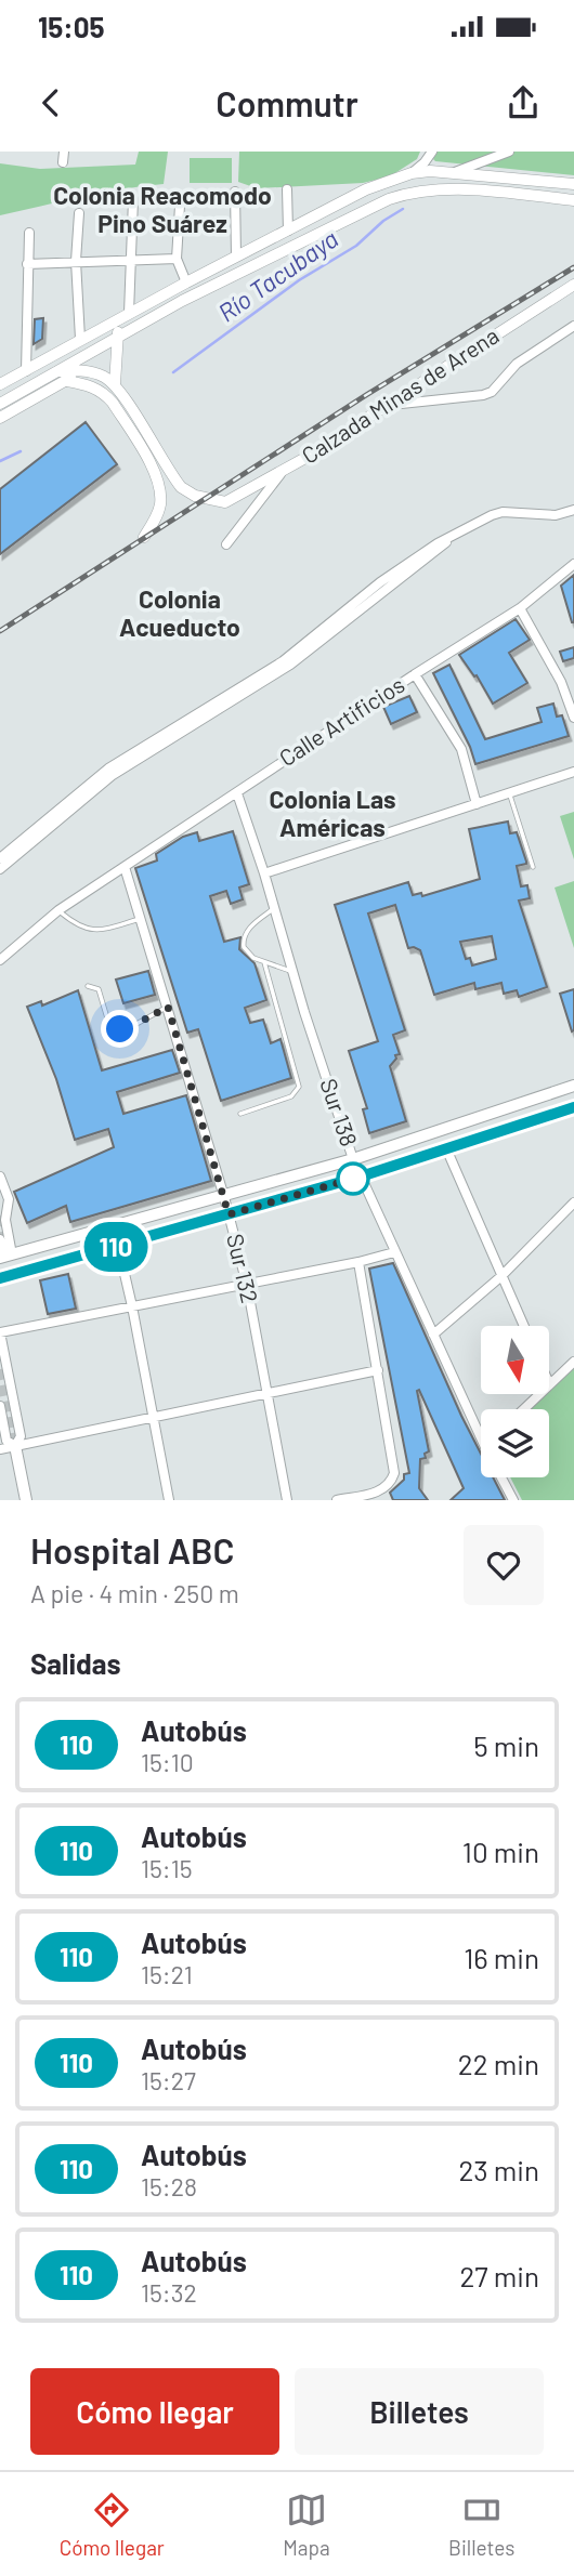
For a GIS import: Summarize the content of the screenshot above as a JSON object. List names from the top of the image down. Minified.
{"streets":{"street":["Calzada Minas de Arena","Calle Artificios","Sur 138","Sur 132"]},"crossings":[["Calle Artificios","Sur 138"],["Calle Artificios","Sur 132"]],"districts":["Colonia Reacomodo Pino Suárez","Colonia Acueducto","Colonia Las Américas"],"water":["Río Tacubaya"],"lines":["bus line 110"],"north":"bottom","page":{"status":"15:05","header":"Commutr","on_map":"110","heading":[["Hospital ABC","A pie · 4 min · 250 m"],"Salidas"],"list":[{"mark":"110","name":"Autobús","note":"15:10","value":"5 min"},{"mark":"110","name":"Autobús","note":"15:15","value":"10 min"},{"mark":"110","name":"Autobús","note":"15:21","value":"16 min"},{"mark":"110","name":"Autobús","note":"15:27","value":"22 min"},{"mark":"110","name":"Autobús","note":"15:28","value":"23 min"},{"mark":"110","name":"Autobús","note":"15:32","value":"27 min"}],"buttons":["Cómo llegar","Billetes"],"tabs":["Cómo llegar","Mapa","Billetes"]}}
